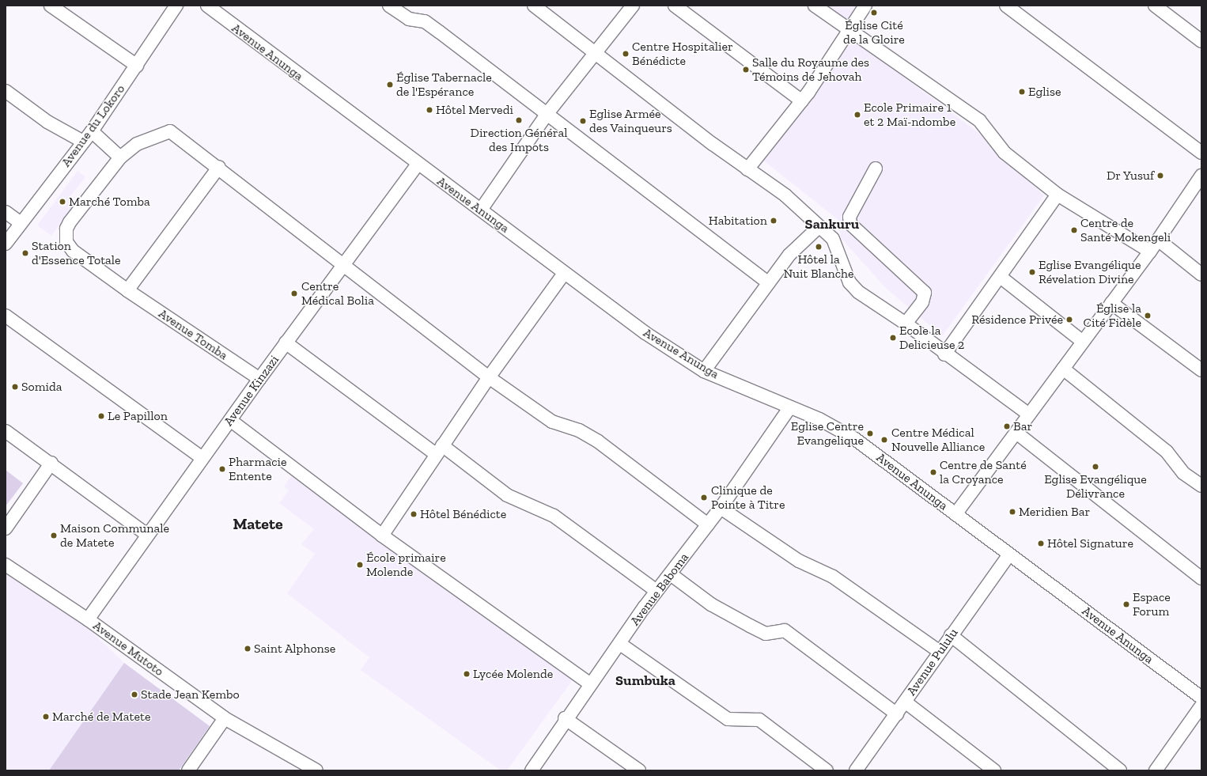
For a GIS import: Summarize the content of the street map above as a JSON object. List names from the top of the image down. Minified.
{"streets":{"street":["Avenue Anunga","Avenue du Lokoro","Avenue Tomba","Avenue Kinzazi","Avenue Baboma","Avenue Mutoto","Avenue Pululu"]},"crossings":[["Avenue Anunga","Avenue Kinzazi"],["Avenue Anunga","Avenue Baboma"],["Avenue Anunga","Avenue Pululu"],["Avenue Tomba","Avenue Kinzazi"],["Avenue Tomba","Avenue Baboma"],["Avenue Kinzazi","Avenue Mutoto"]],"districts":["Sankuru","Matete","Sumbuka"],"places":["Église Cité de la Gloire","Centre Hospitalier Bénédicte","Salle du Royaume des Témoins de Jehovah","Église Tabernacle de l'Espérance","Eglise","Hôtel Mervedi","Ecole Primaire 1 et 2 Maï-ndombe","Direction Général des Impots","Eglise Armée des Vainqueurs","Dr Yusuf","Marché Tomba","Habitation","Centre de Santé Mokengeli","Hôtel la Nuit Blanche","Station d'Essence Totale","Eglise Evangélique Révelation Divine","Centre Médical Bolia","Église la Cité Fidèle","Résidence Privée","Ecole la Delicieuse 2","Somida","Le Papillon","Bar","Eglise Centre Evangelique","Centre Médical Nouvelle Alliance","Eglise Evangélique Délivrance","Pharmacie Entente","Centre de Santé la Croyance","Clinique de Pointe à Titre","Meridien Bar","Hôtel Bénédicte","Maison Communale de Matete","Hôtel Signature","École primaire Molende","Espace Forum","Saint Alphonse","Lycée Molende","Stade Jean Kembo","Marché de Matete"]}
